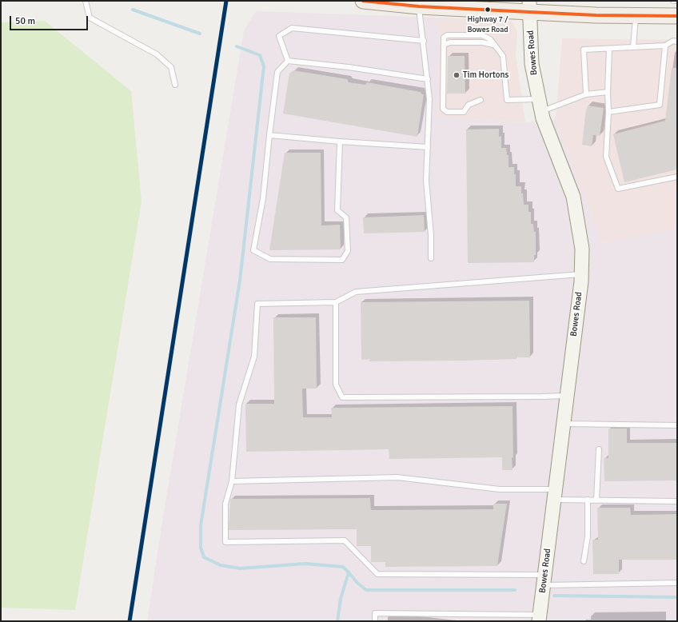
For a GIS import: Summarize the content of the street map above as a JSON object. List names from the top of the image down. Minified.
{"streets":{"street":["Bowes Road"]},"places":["Highway 7 / Bowes Road","Tim Hortons"],"scale_bar":"50 m"}
